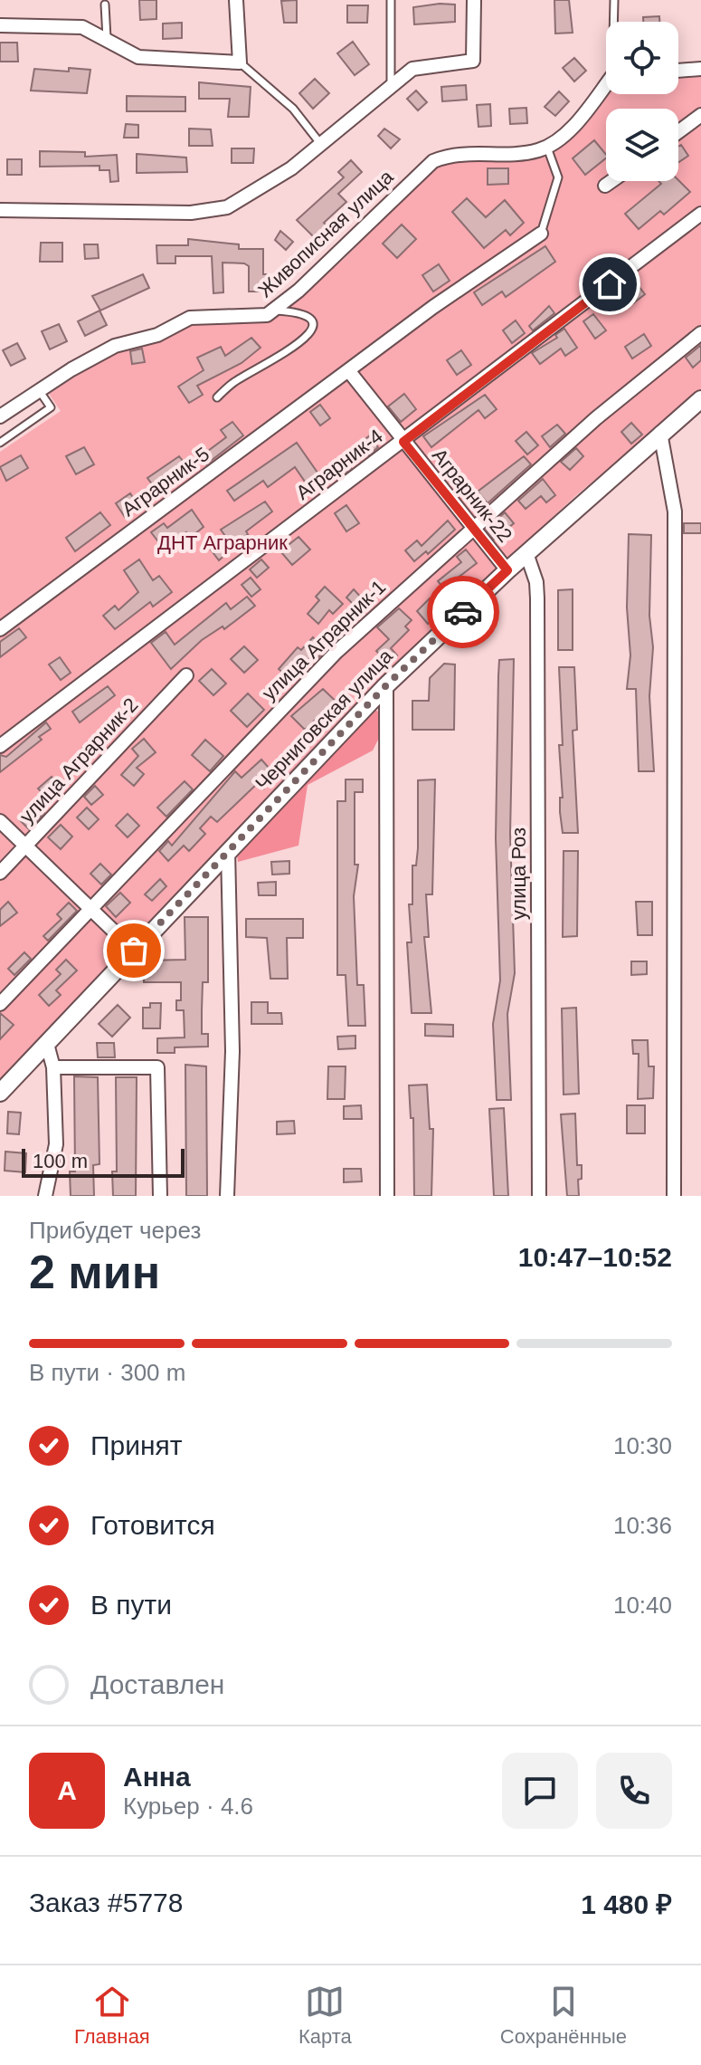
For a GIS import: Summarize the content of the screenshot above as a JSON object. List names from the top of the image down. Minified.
{"streets":{"street":["Живописная улица","Аграрник-4","Аграрник-5","Аграрник-22","улица Аграрник-1","Черниговская улица","улица Аграрник-2","улица Роз"]},"crossings":[["Аграрник-4","Аграрник-22"],["Аграрник-5","Аграрник-22"],["Аграрник-22","улица Аграрник-1"],["Аграрник-22","Черниговская улица"],["Черниговская улица","улица Роз"]],"parks":["ДНТ Аграрник"],"scale_bar":"100 m","page":{"scale":"100 m","heading":["2 мин","Прибудет через","10:47–10:52"],"panel":["Анна","Курьер · 4.6","Заказ #5778","1 480 ₽"],"bar":"В пути · 300 m","list":[["Принят","10:30"],["Готовится","10:36"],["В пути","10:40"],"Доставлен"],"round":"А","tabs":["Главная","Карта","Сохранённые"]}}
